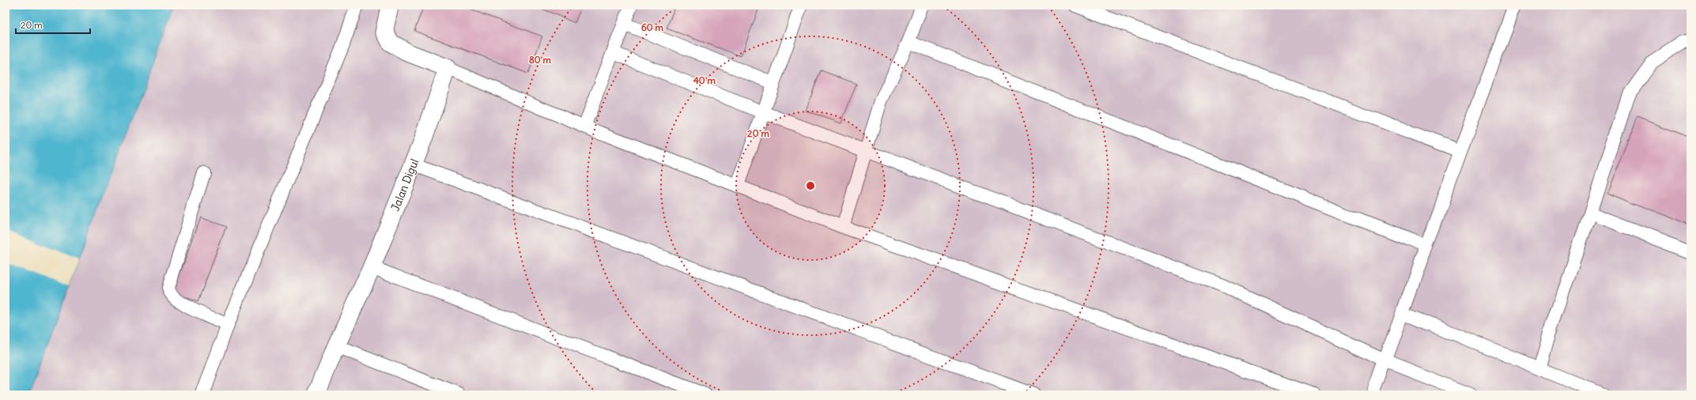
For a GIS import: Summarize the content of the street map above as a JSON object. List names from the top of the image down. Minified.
{"streets":{"street":["Jalan Digul"]},"scale_bar":"20 m","rings":["60 m","80 m","40 m","20 m"]}
